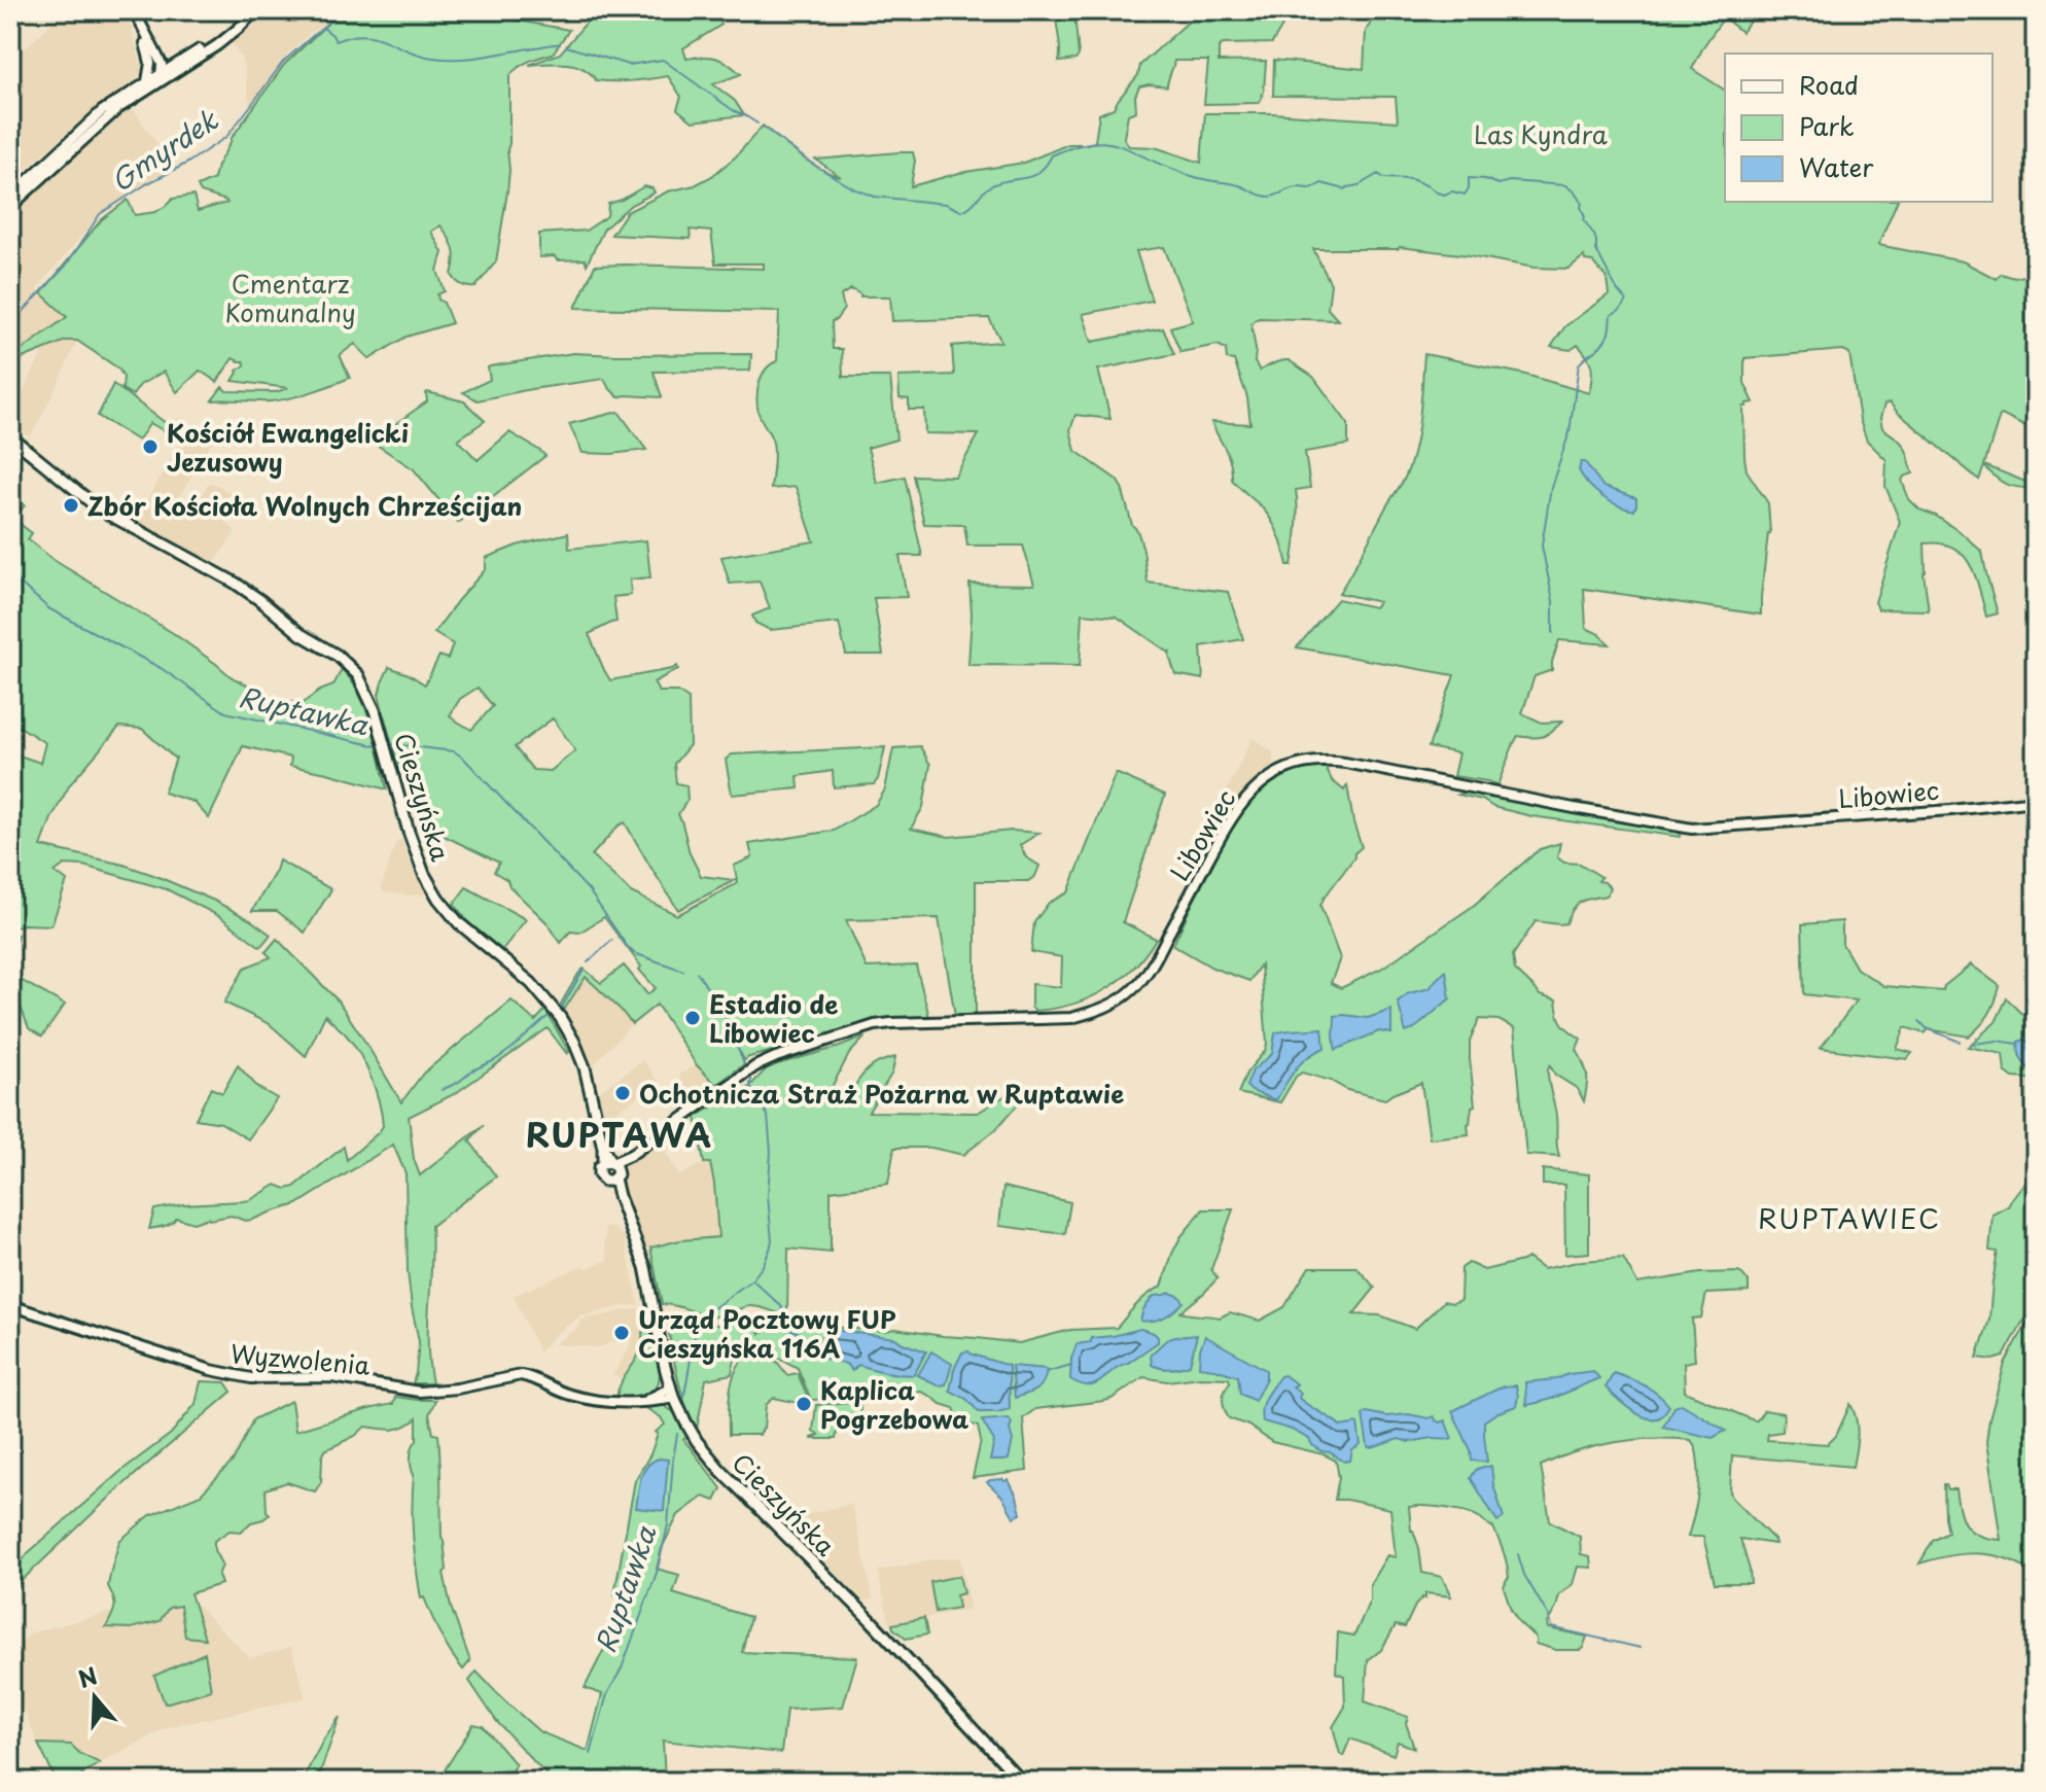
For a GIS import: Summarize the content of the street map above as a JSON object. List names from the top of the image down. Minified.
{"streets":{"main road":["Cieszyńska"],"street":["Libowiec","Wyzwolenia"]},"crossings":[["Libowiec","Cieszyńska"],["Cieszyńska","Wyzwolenia"]],"districts":["RUPTAWA","RUPTAWIEC"],"water":["Gmyrdek","Ruptawka"],"parks":["Las Kyndra","Cmentarz Komunalny"],"places":["Kościół Ewangelicki Jezusowy","Zbór Kościoła Wolnych Chrześcijan","Estadio de Libowiec","Ochotnicza Straż Pożarna w Ruptawie","Urząd Pocztowy FUP Cieszyńska 116A","Kaplica Pogrzebowa"],"legend":["Road","Park","Water"],"north":"top"}
